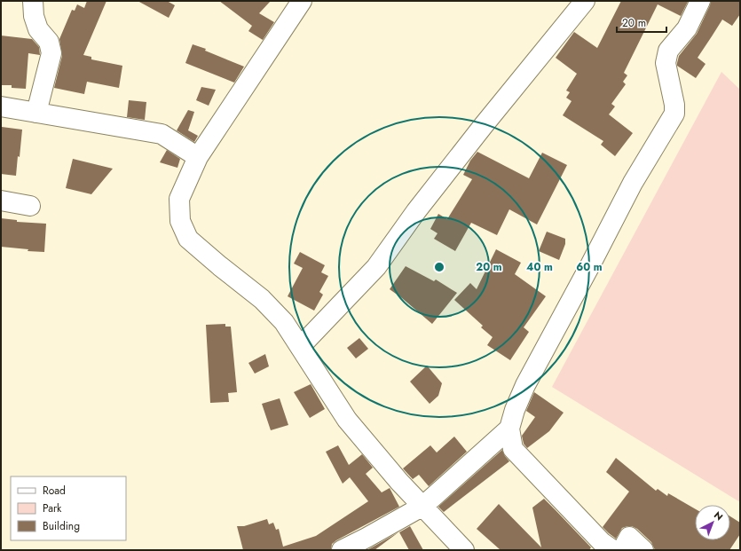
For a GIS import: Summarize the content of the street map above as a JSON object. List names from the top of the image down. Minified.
{"legend":["Road","Park","Building"],"scale_bar":"20 m","north":"top right","rings":["20 m","40 m","60 m"]}
